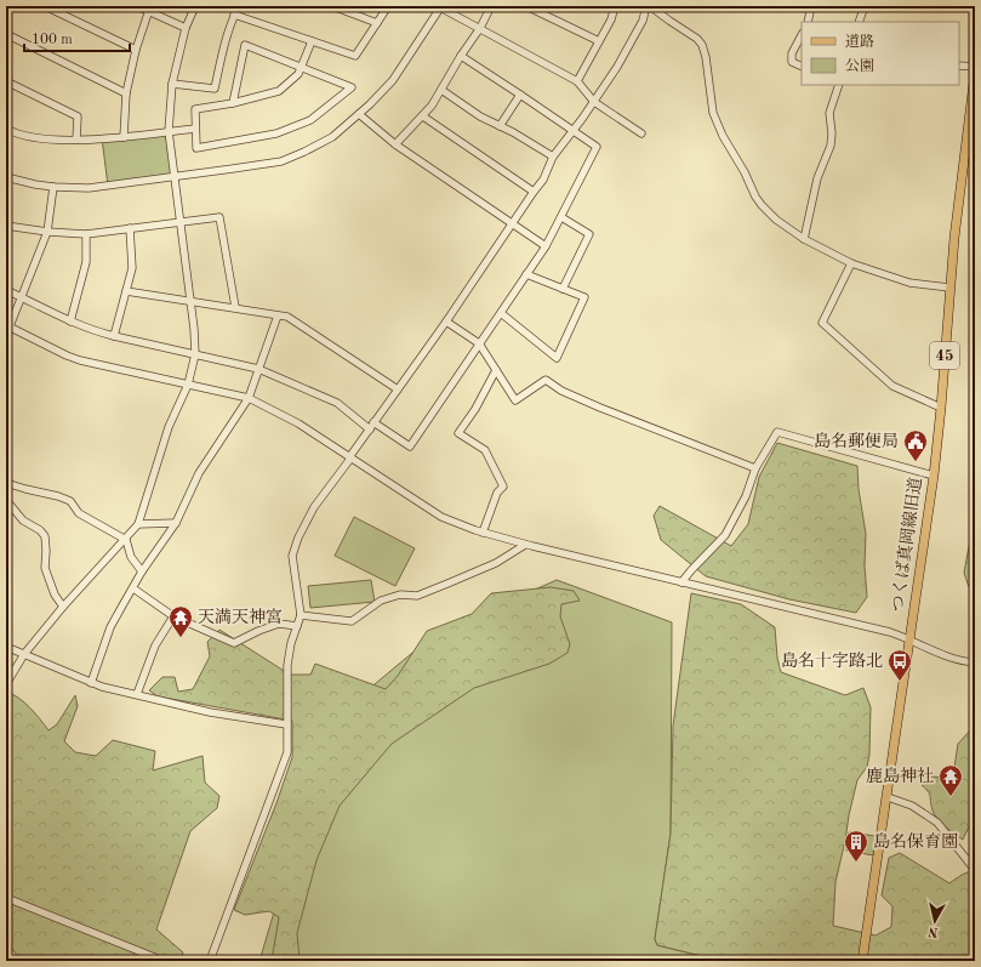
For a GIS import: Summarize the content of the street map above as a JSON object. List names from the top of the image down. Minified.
{"streets":{"main road":["45","つくば真岡線旧道"]},"places":{"public building":["島名郵便局"],"temple":["天満天神宮","鹿島神社"],"bus stop":["島名十字路北"],"building":["島名保育園"]},"legend":["道路","公園"],"scale_bar":"100 m","north":"bottom"}
